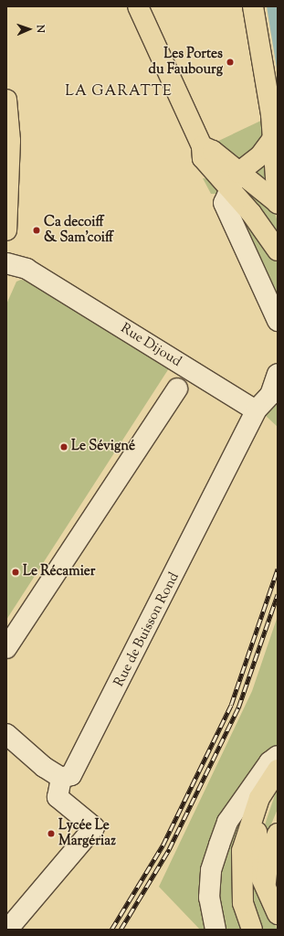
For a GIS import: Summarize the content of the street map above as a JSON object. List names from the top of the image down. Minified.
{"streets":{"street":["Rue Dijoud","Rue de Buisson Rond"]},"crossings":[["Rue Dijoud","Rue de Buisson Rond"]],"districts":["LA GARATTE"],"places":["Les Portes du Faubourg","Ca decoiff & Sam'coiff","Le Sévigné","Le Récamier","Lycée Le Margériaz"],"north":"right"}
